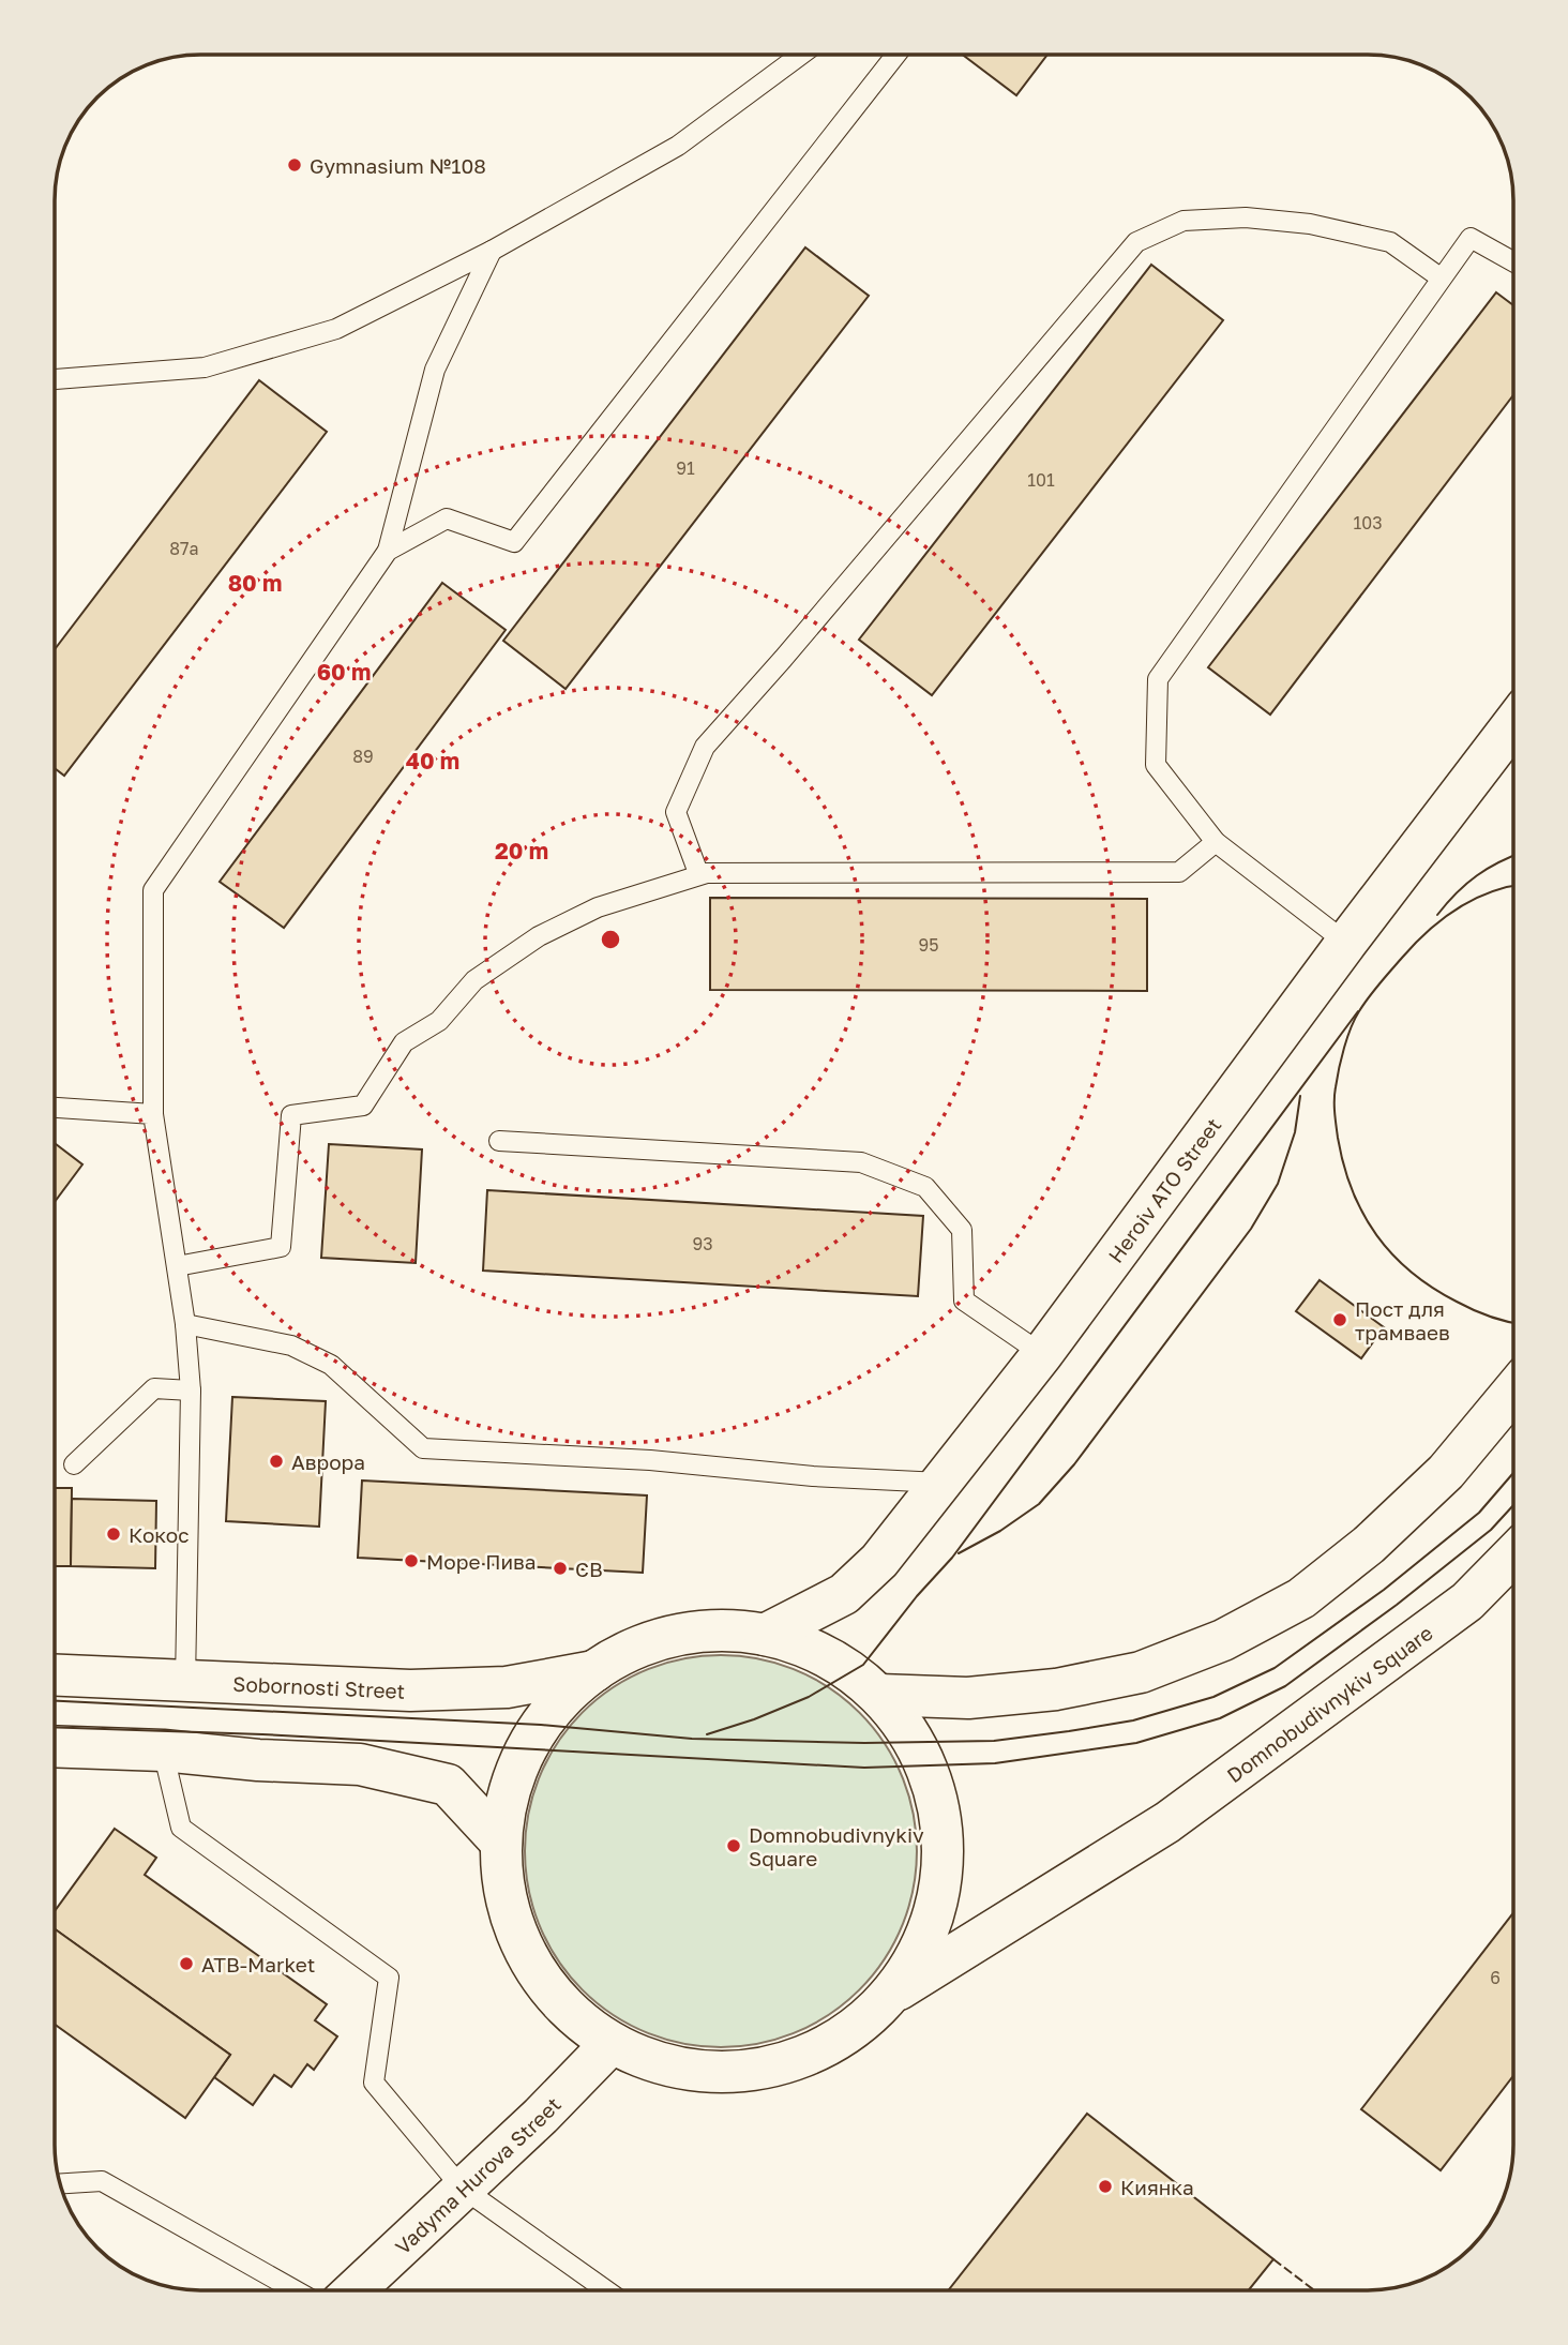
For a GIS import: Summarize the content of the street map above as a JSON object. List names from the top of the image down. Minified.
{"streets":{"main road":["Heroiv ATO Street","Sobornosti Street","Domnobudivnykiv Square","Vadyma Hurova Street"]},"crossings":[["Heroiv ATO Street","Domnobudivnykiv Square"],["Sobornosti Street","Domnobudivnykiv Square"],["Domnobudivnykiv Square","Vadyma Hurova Street"]],"places":["Gymnasium №108","Пост для трамваев","Аврора","Кокос","Море Пива","СВ","Domnobudivnykiv Square","ATB-Market","Киянка"],"house_numbers":["91","101","103","87а","89","95","93","6"],"rings":["80 m","60 m","40 m","20 m"]}
